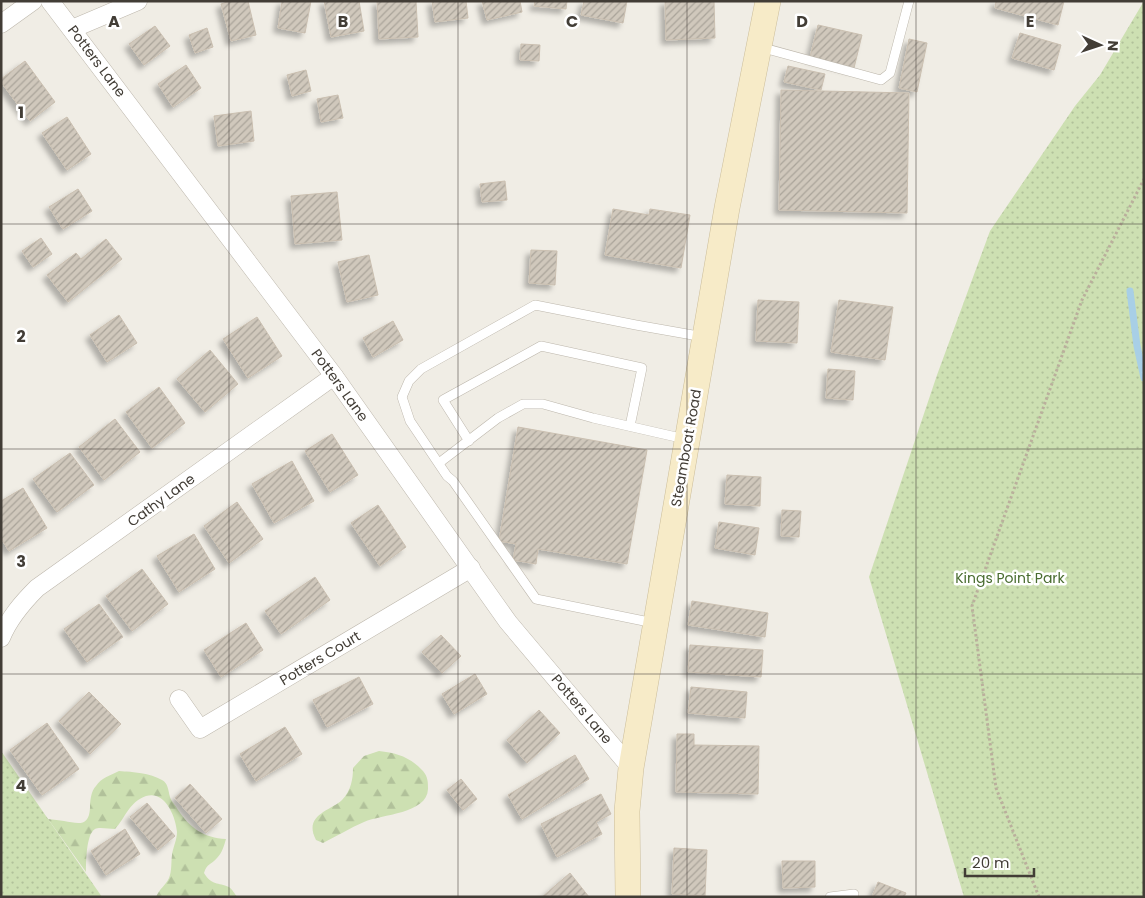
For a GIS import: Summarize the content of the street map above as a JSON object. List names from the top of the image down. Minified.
{"streets":{"street":["Potters Lane","Steamboat Road","Cathy Lane","Potters Court"]},"crossings":[["Potters Lane","Steamboat Road"],["Potters Lane","Cathy Lane"],["Potters Lane","Potters Court"]],"parks":["Kings Point Park"],"scale_bar":"20 m","north":"right","grid":{"columns":["A","B","C","D","E"],"rows":["1","2","3","4"]}}
